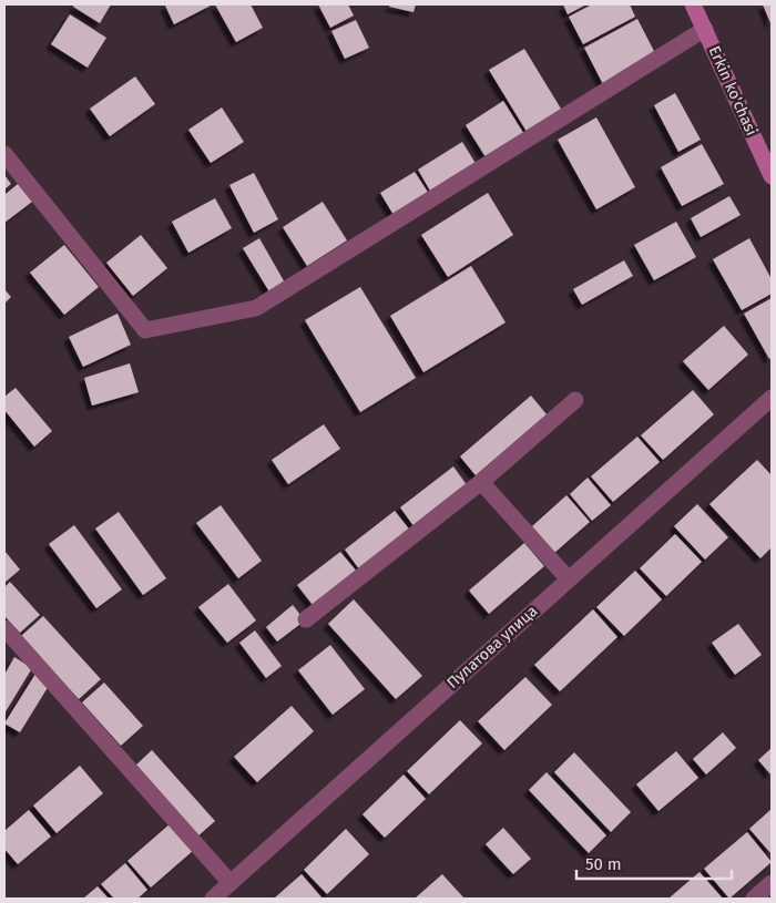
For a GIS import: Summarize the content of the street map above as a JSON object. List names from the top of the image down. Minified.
{"streets":{"main road":["Erkin ko'chasi"],"street":["Пулатова улица"]},"scale_bar":"50 m"}
